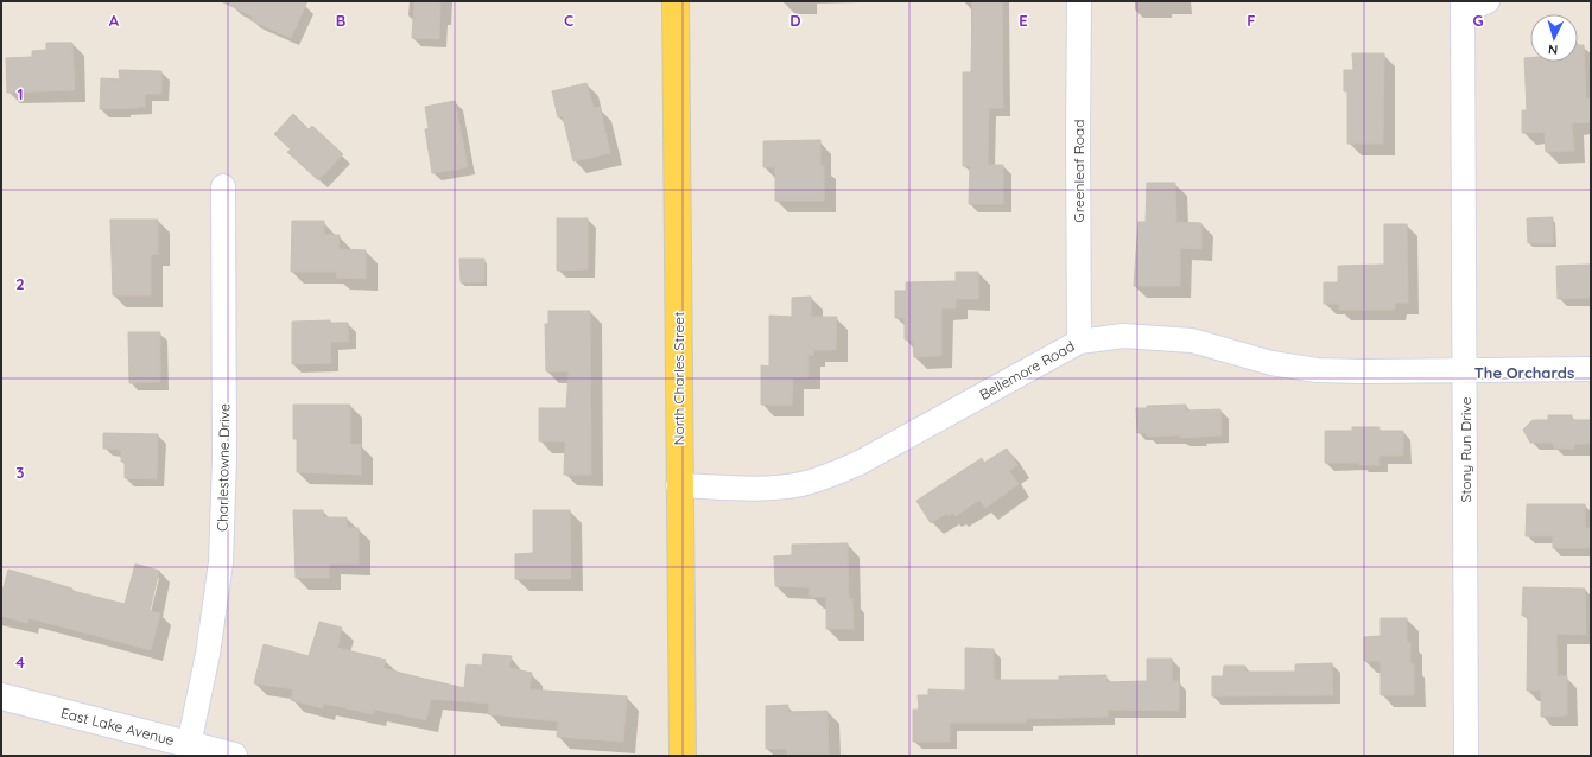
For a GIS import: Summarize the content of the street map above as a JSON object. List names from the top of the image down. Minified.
{"streets":{"main road":["North Charles Street"],"street":["Greenleaf Road","Bellemore Road","Stony Run Drive","Charlestowne Drive","East Lake Avenue"]},"crossings":[["Greenleaf Road","Bellemore Road"],["Bellemore Road","North Charles Street"],["Bellemore Road","Stony Run Drive"],["Charlestowne Drive","East Lake Avenue"]],"districts":["The Orchards"],"north":"bottom","grid":{"columns":["A","B","C","D","E","F","G"],"rows":["1","2","3","4"]}}
